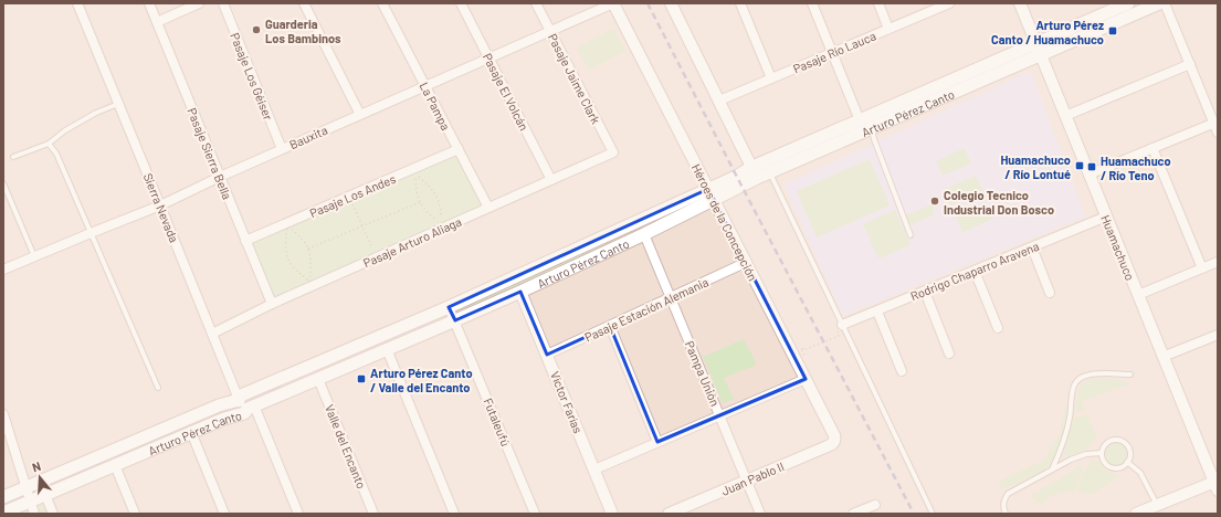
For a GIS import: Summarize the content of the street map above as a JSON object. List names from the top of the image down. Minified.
{"streets":{"main road":["Arturo Pérez Canto"],"street":["Pasaje Río Lauca","Pasaje Los Géiser","Pasaje Jaime Clark","Pasaje El Volcán","La Pampa","Bauxita","Pasaje Sierra Bella","Pasaje Los Andes","Sierra Nevada","Héroes de la Concepción","Pasaje Arturo Aliaga","Huamachuco","Rodrigo Chaparro Aravena","Pasaje Estación Alemania","Pampa Unión","Víctor Farías","Futaleufú","Valle del Encanto","Juan Pablo II"]},"crossings":[["Pasaje Los Géiser","Bauxita"],["Pasaje Jaime Clark","Bauxita"],["Pasaje Jaime Clark","Pasaje Arturo Aliaga"],["Pasaje El Volcán","Bauxita"],["Pasaje El Volcán","Pasaje Arturo Aliaga"],["La Pampa","Bauxita"],["La Pampa","Pasaje Los Andes"],["La Pampa","Pasaje Arturo Aliaga"],["Arturo Pérez Canto","Sierra Nevada"],["Arturo Pérez Canto","Héroes de la Concepción"],["Arturo Pérez Canto","Huamachuco"],["Arturo Pérez Canto","Pampa Unión"],["Arturo Pérez Canto","Víctor Farías"],["Arturo Pérez Canto","Futaleufú"],["Arturo Pérez Canto","Valle del Encanto"],["Bauxita","Pasaje Sierra Bella"],["Bauxita","Sierra Nevada"],["Bauxita","Héroes de la Concepción"],["Pasaje Sierra Bella","Pasaje Los Andes"],["Pasaje Sierra Bella","Pasaje Arturo Aliaga"],["Sierra Nevada","Pasaje Arturo Aliaga"],["Héroes de la Concepción","Pasaje Estación Alemania"],["Héroes de la Concepción","Juan Pablo II"],["Huamachuco","Rodrigo Chaparro Aravena"],["Pasaje Estación Alemania","Pampa Unión"],["Pasaje Estación Alemania","Víctor Farías"],["Pampa Unión","Juan Pablo II"]],"places":{"other":["Guarderia Los Bambinos","Colegio Tecnico Industrial Don Bosco"],"transit":["Arturo Pérez Canto / Huamachuco","Huamachuco / Río Lontué","Huamachuco / Río Teno","Arturo Pérez Canto / Valle del Encanto"]},"north":"top"}
